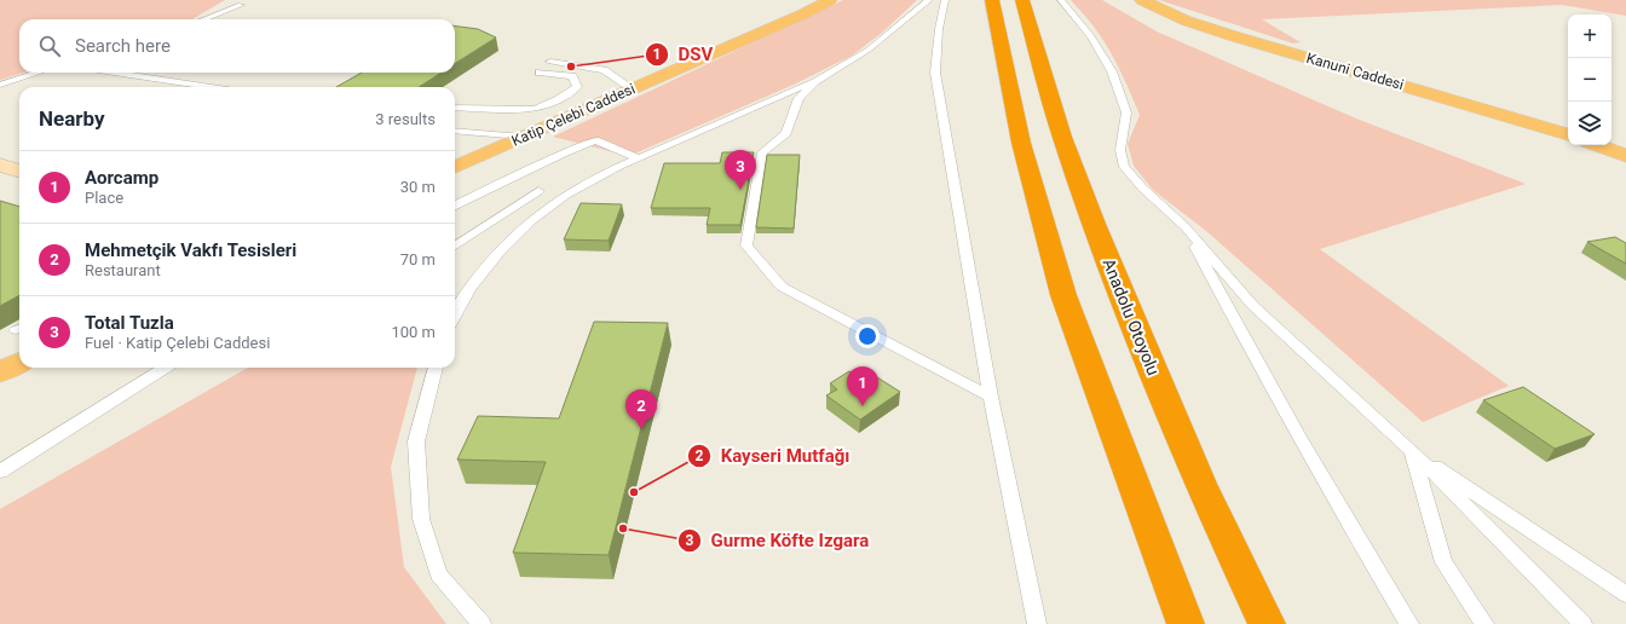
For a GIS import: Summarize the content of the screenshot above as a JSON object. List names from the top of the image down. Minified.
{"streets":{"highway":["Anadolu Otoyolu"],"main road":["Kanuni Caddesi","Katip Çelebi Caddesi"]},"places":["DSV","Kayseri Mutfağı","Gurme Köfte Izgara"],"page":{"map_buttons":["+","−"],"search":"Search here","heading":["Nearby","3 results"],"pins":["3","1","2"],"list":[{"mark":"1","name":"Aorcamp","note":"Place","value":"30 m"},{"mark":"2","name":"Mehmetçik Vakfı Tesisleri","note":"Restaurant","value":"70 m"},{"mark":"3","name":"Total Tuzla","note":"Fuel · Katip Çelebi Caddesi","value":"100 m"}]}}
